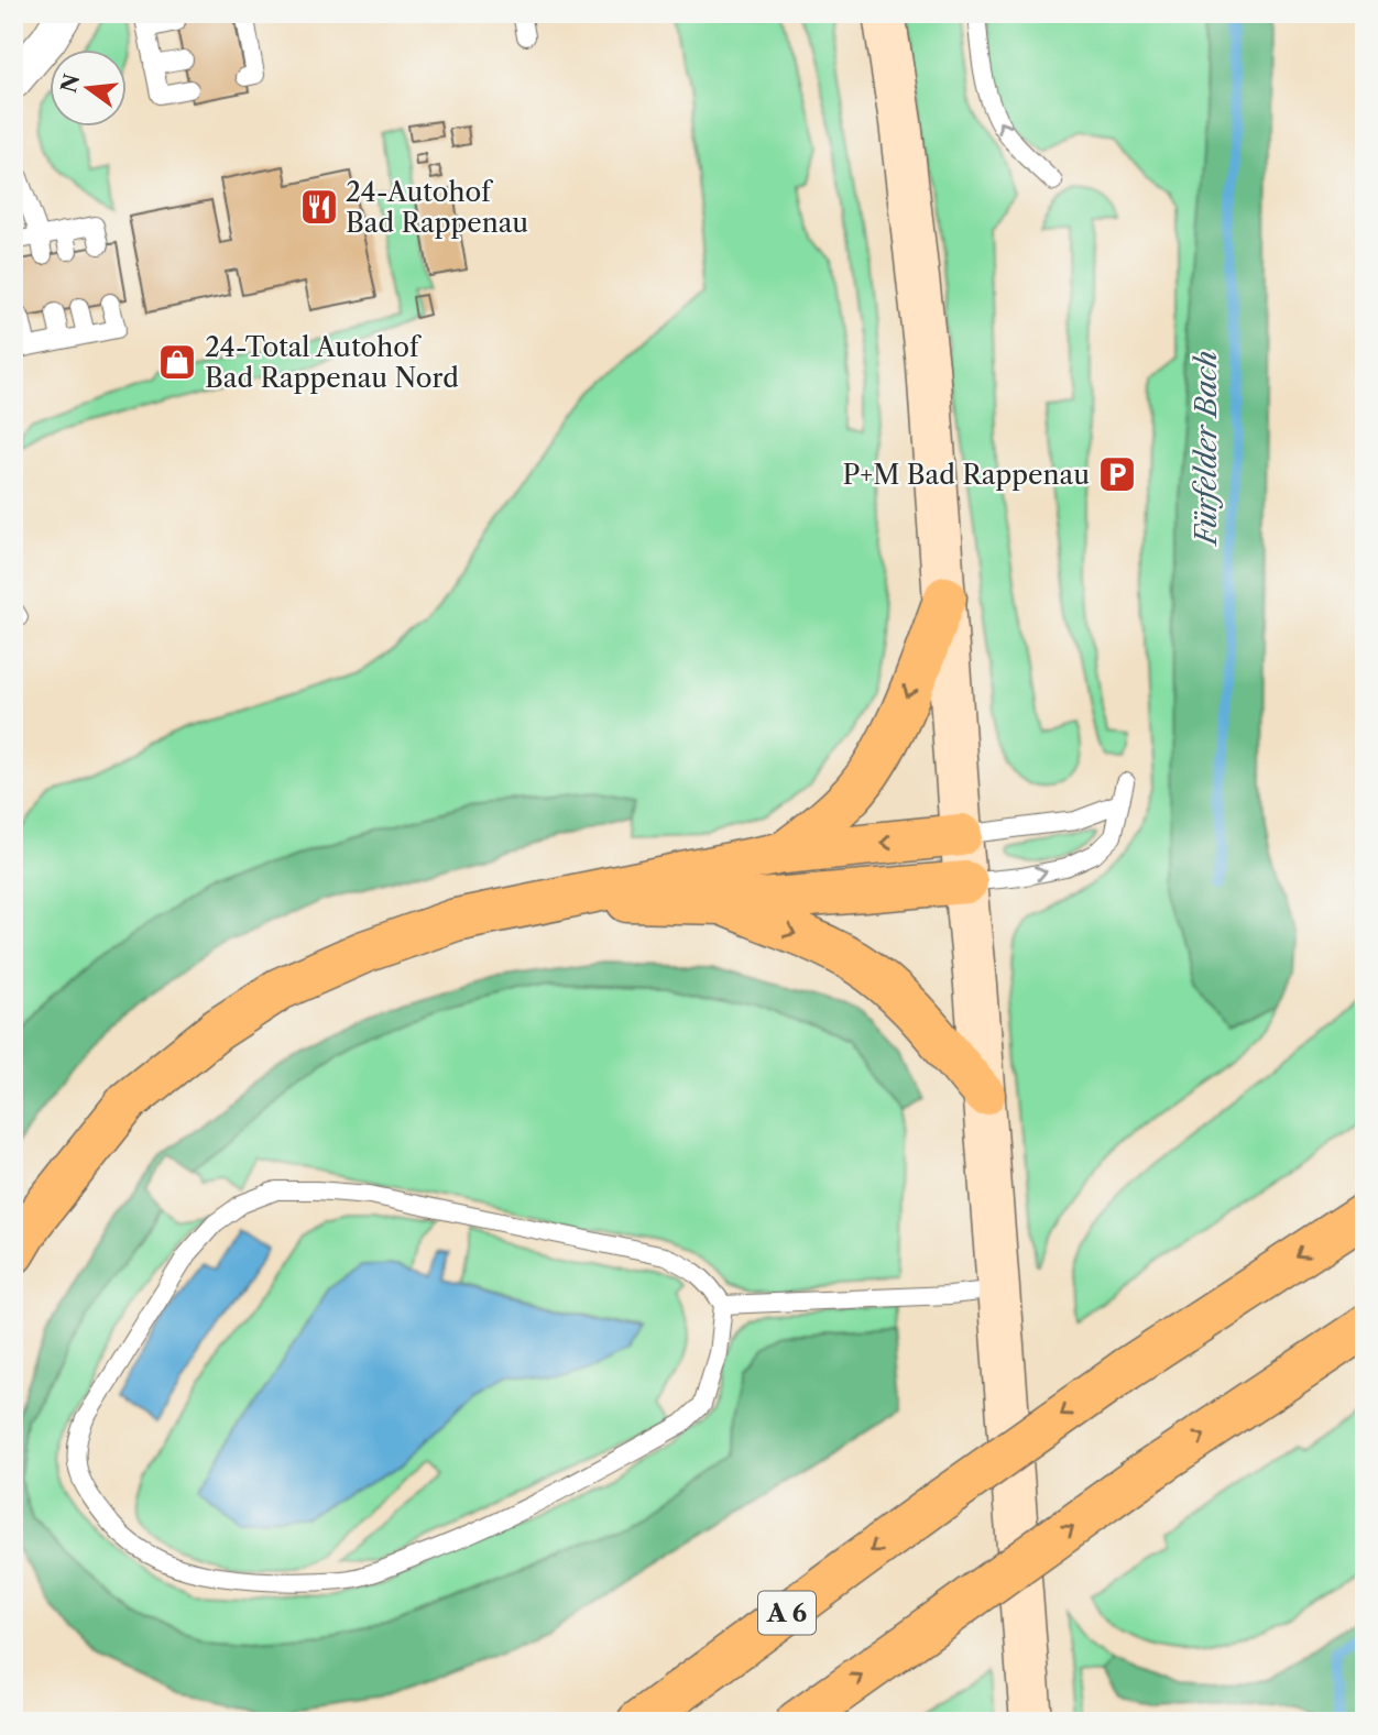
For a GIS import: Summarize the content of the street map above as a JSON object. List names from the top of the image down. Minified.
{"streets":{"highway":["A 6"]},"water":["Fürfelder Bach"],"places":{"restaurant":["24-Autohof Bad Rappenau"],"shop":["24-Total Autohof Bad Rappenau Nord"],"parking":["P+M Bad Rappenau"]},"north":"left"}
